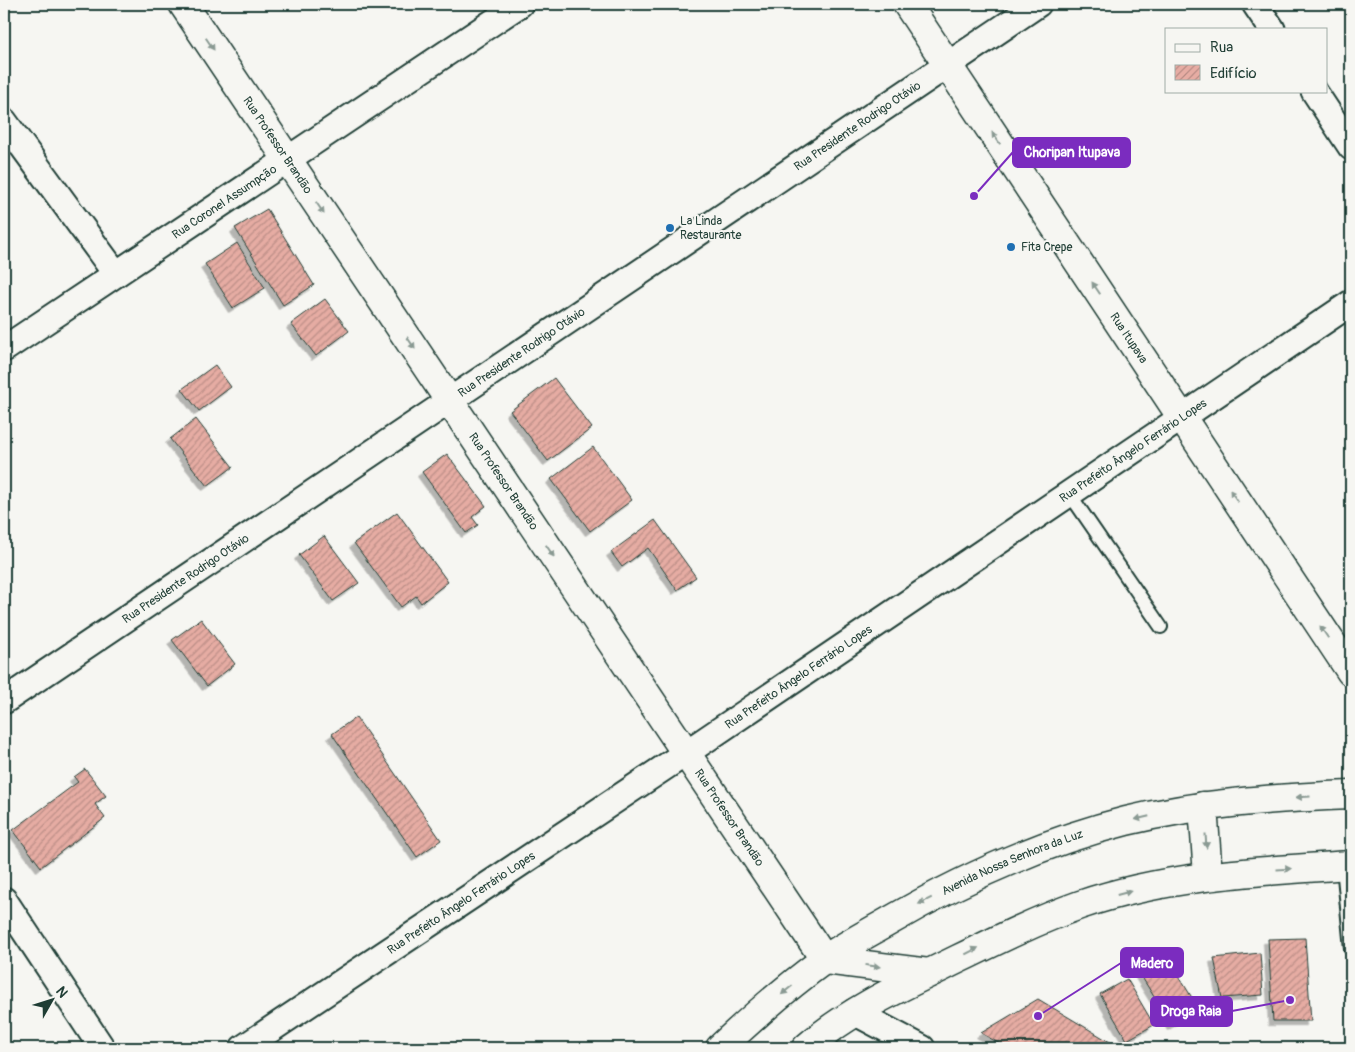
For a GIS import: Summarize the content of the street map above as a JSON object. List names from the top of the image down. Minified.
{"streets":{"main road":["Rua Professor Brandão","Rua Itupava","Avenida Nossa Senhora da Luz"],"street":["Rua Presidente Rodrigo Otávio","Rua Coronel Assumpção","Rua Prefeito Ângelo Ferrário Lopes"]},"crossings":[["Rua Presidente Rodrigo Otávio","Rua Professor Brandão"],["Rua Presidente Rodrigo Otávio","Rua Itupava"],["Rua Professor Brandão","Rua Coronel Assumpção"],["Rua Professor Brandão","Rua Prefeito Ângelo Ferrário Lopes"],["Rua Professor Brandão","Avenida Nossa Senhora da Luz"],["Rua Itupava","Rua Prefeito Ângelo Ferrário Lopes"]],"one_way":["Rua Professor Brandão","Rua Itupava"],"places":["Choripan Itupava","La Linda Restaurante","Fita Crepe","Droga Raia","Madero"],"legend":["Rua","Edifício"],"north":"top right"}
